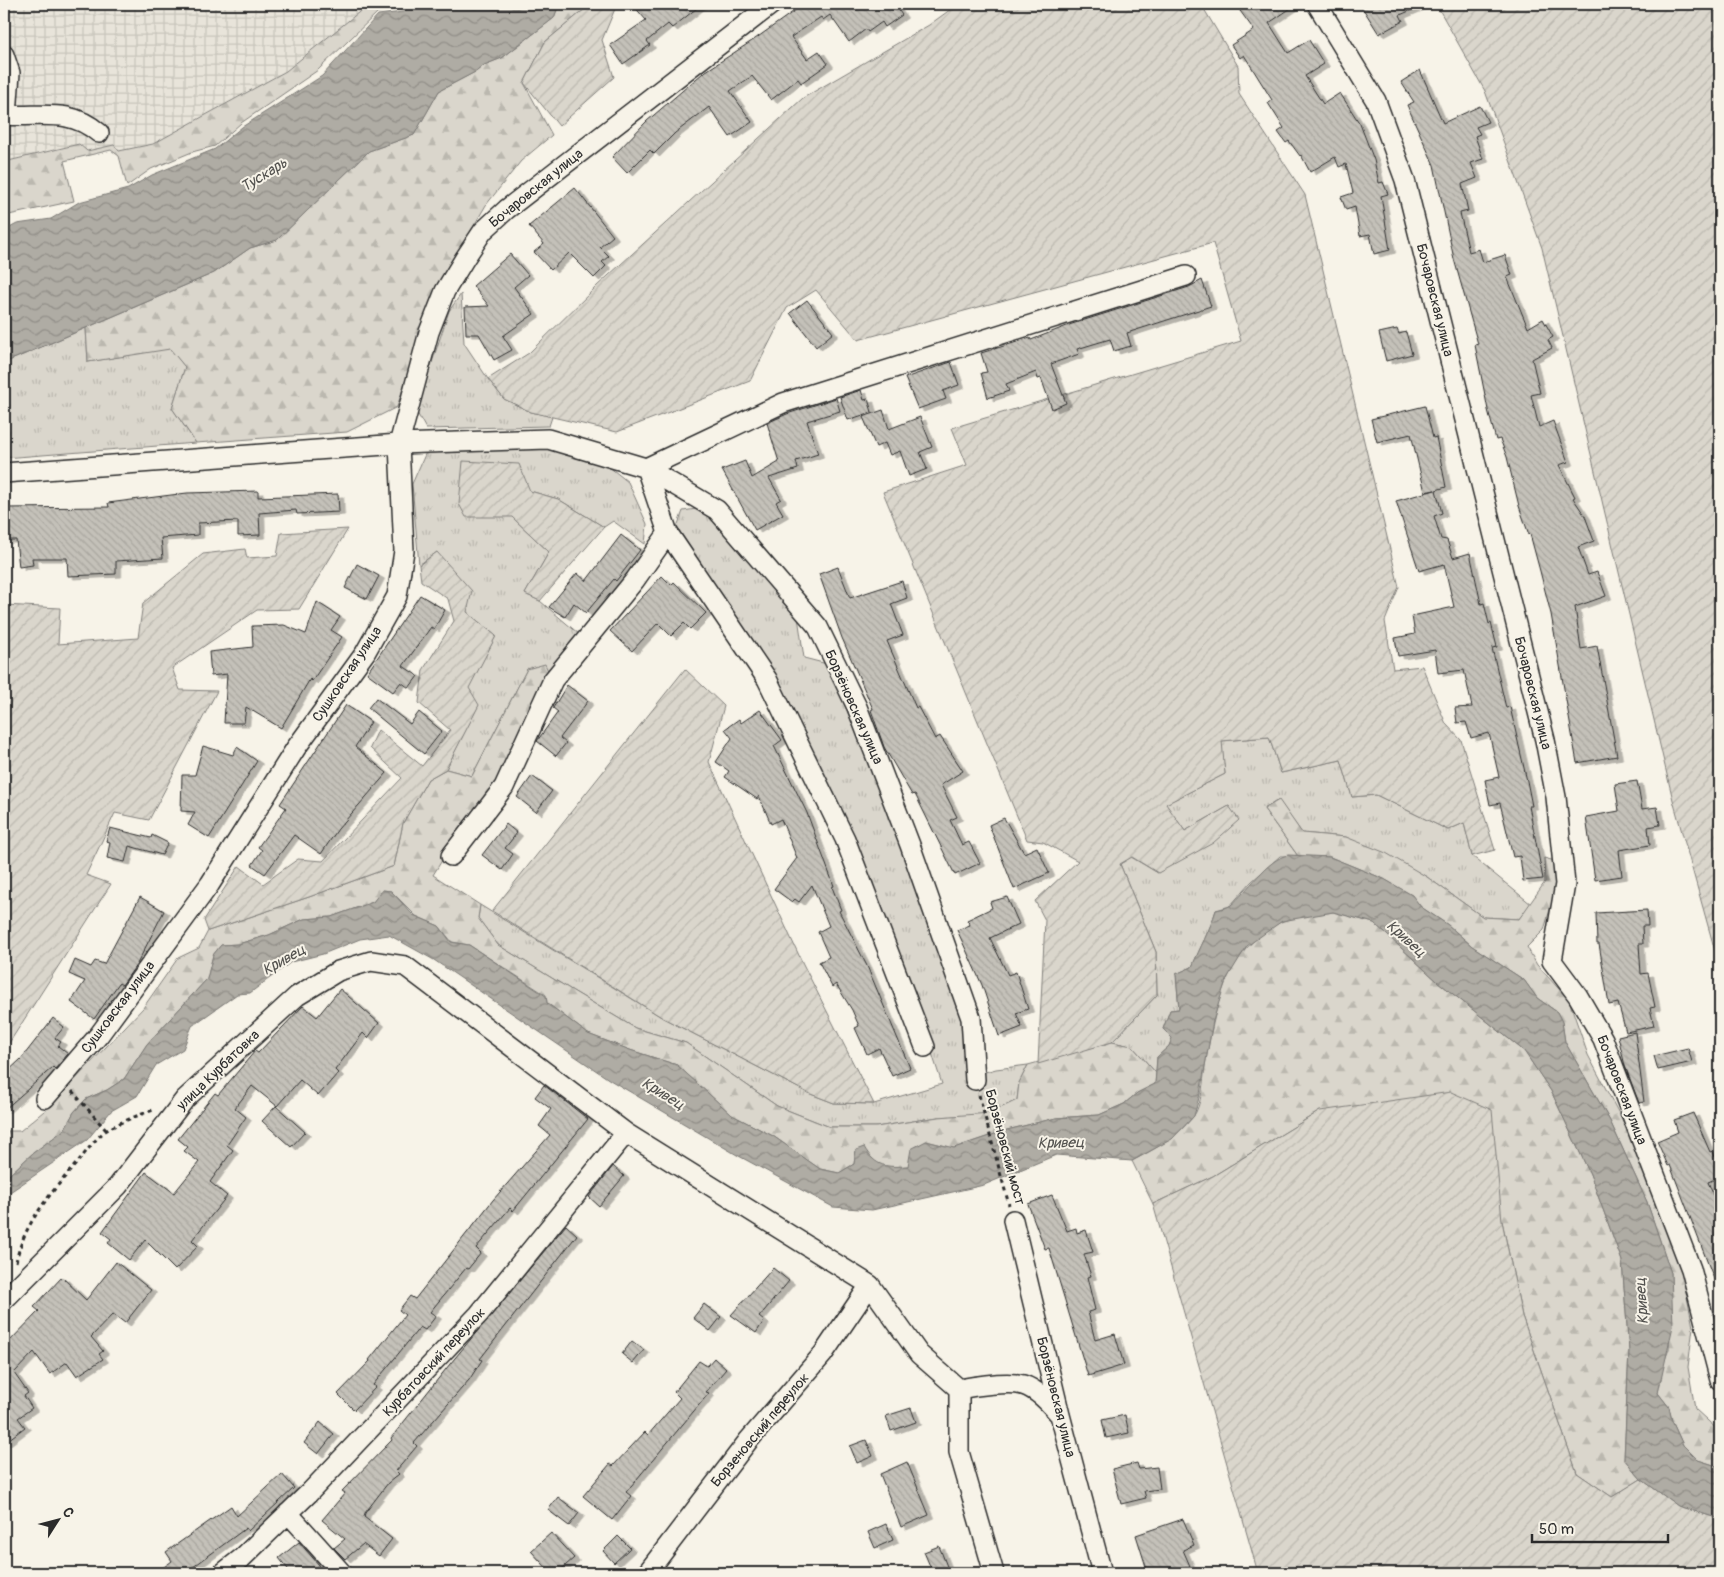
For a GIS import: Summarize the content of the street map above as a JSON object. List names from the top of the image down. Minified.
{"streets":{"street":["Бочаровская улица","Сушковская улица","Борзёновская улица","улица Курбатовка","Курбатовский переулок","Борзеновский переулок"],"path":["Борзёновский мост"]},"crossings":[["Бочаровская улица","Сушковская улица"],["Бочаровская улица","Борзёновская улица"],["Сушковская улица","Борзёновская улица"],["Борзёновская улица","Борзёновский мост"],["улица Курбатовка","Курбатовский переулок"]],"water":["Тускарь","Кривец"],"scale_bar":"50 m","north":"top right"}
